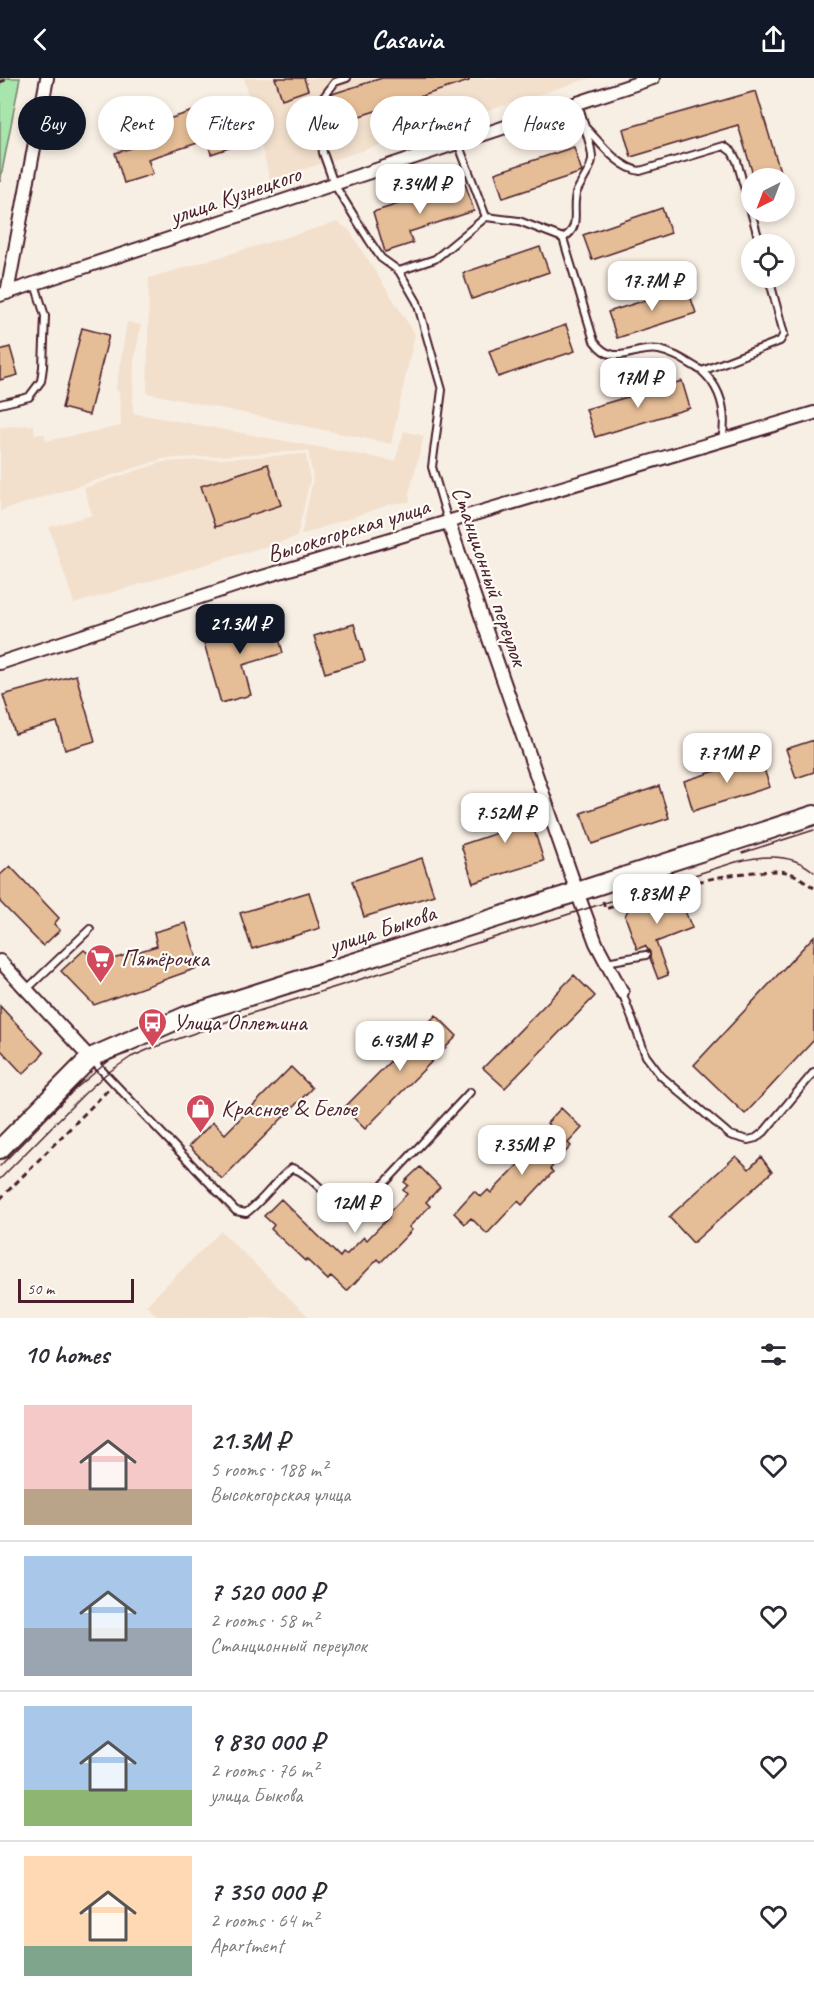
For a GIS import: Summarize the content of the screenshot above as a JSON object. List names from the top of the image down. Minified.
{"streets":{"street":["улица Кузнецкого","Высокогорская улица","Станционный переулок","улица Быкова"]},"crossings":[["улица Кузнецкого","Станционный переулок"],["Высокогорская улица","Станционный переулок"],["Станционный переулок","улица Быкова"]],"places":{"supermarket":["Пятёрочка"],"bus stop":["Улица Оплетина"],"shop":["Красное & Белое"]},"scale_bar":"50 m","north":"bottom left","page":{"header":"Casavia","chip":["Buy","Rent","Filters","New","Apartment","House"],"price":["7.34M ₽","17.7M ₽","17M ₽","21.3M ₽","7.71M ₽","7.52M ₽","9.83M ₽","6.43M ₽","7.35M ₽","12M ₽"],"scale":"50 m","heading":"10 homes","list":[{"name":"21.3M ₽","note":"5 rooms · 188 m² · Высокогорская улица"},{"name":"7 520 000 ₽","note":"2 rooms · 58 m² · Станционный переулок"},{"name":"9 830 000 ₽","note":"2 rooms · 76 m² · улица Быкова"},{"name":"7 350 000 ₽","note":"2 rooms · 64 m² · Apartment"}]}}
